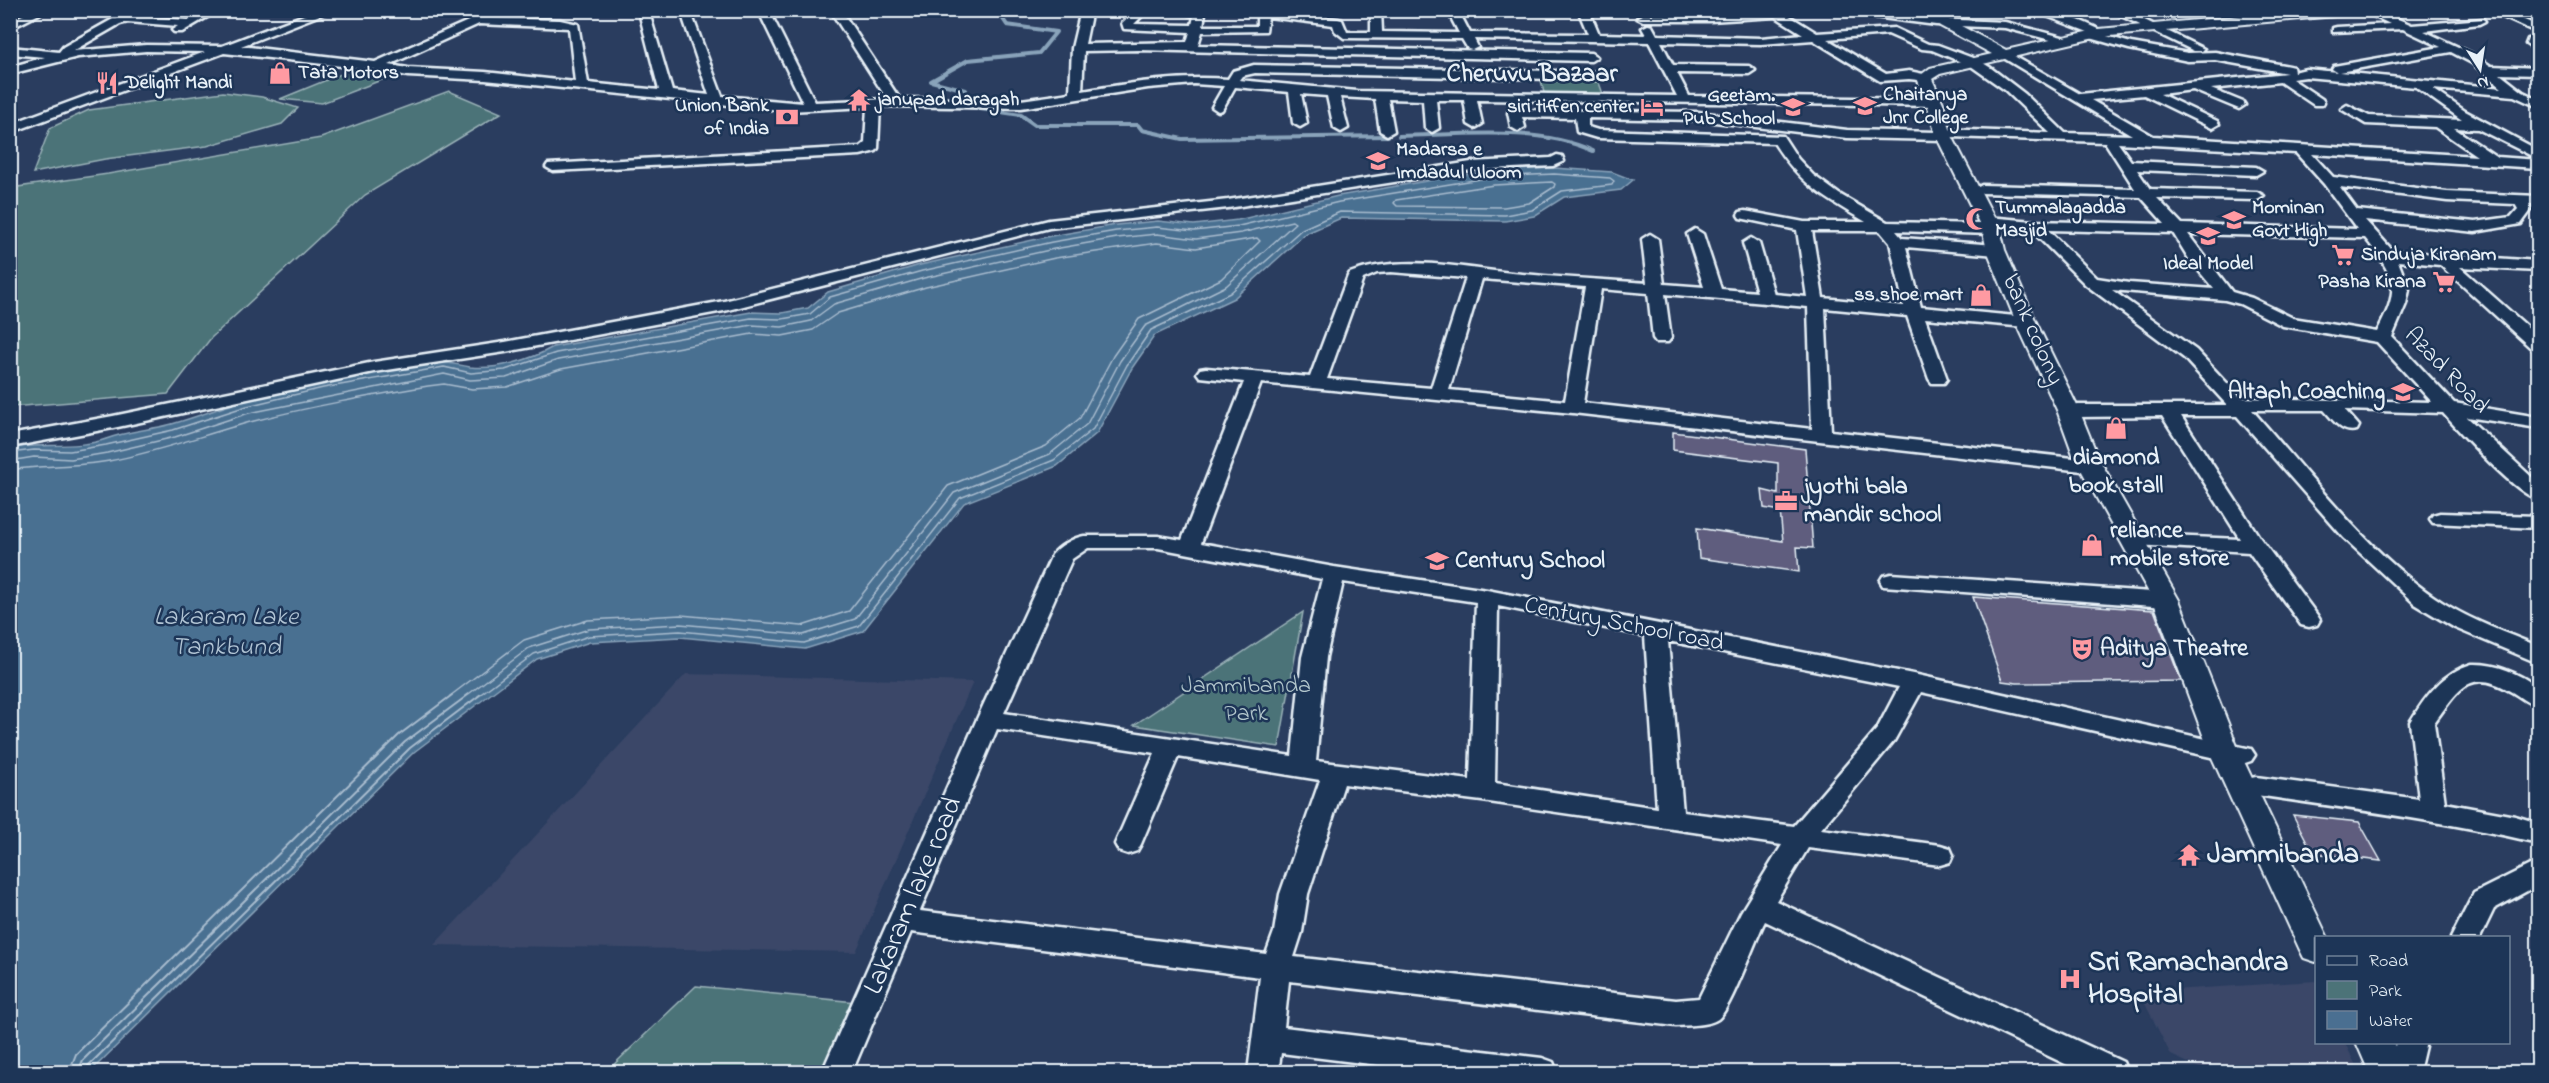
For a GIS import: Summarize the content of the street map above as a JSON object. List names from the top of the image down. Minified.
{"streets":{"main road":["bank colony"],"street":["Azad Road","Century School road","Lakaram lake road"]},"crossings":[["bank colony","Century School road"],["Century School road","Lakaram lake road"]],"districts":["Cheruvu Bazaar"],"water":["Lakaram Lake Tankbund"],"parks":["Jammibanda Park"],"places":{"shop":["Tata Motors","ss shoe mart","diamond book stall","reliance mobile store"],"restaurant":["Delight Mandi"],"temple":["janupad daragah","Jammibanda"],"school or university":["Chaitanya Jnr College","Geetam. Pub School","Madarsa e Imdadul Uloom","Mominan Govt High","Ideal Model","Altaph Coaching","Century School"],"hotel":["siri tiffen center"],"bank":["Union Bank of India"],"mosque":["Tummalagadda Masjid"],"supermarket":["Sinduja Kiranam","Pasha Kirana"],"office":["jyothi bala mandir school"],"theatre":["Aditya Theatre"],"hospital":["Sri Ramachandra Hospital"]},"legend":["Road","Park","Water"],"north":"bottom"}
